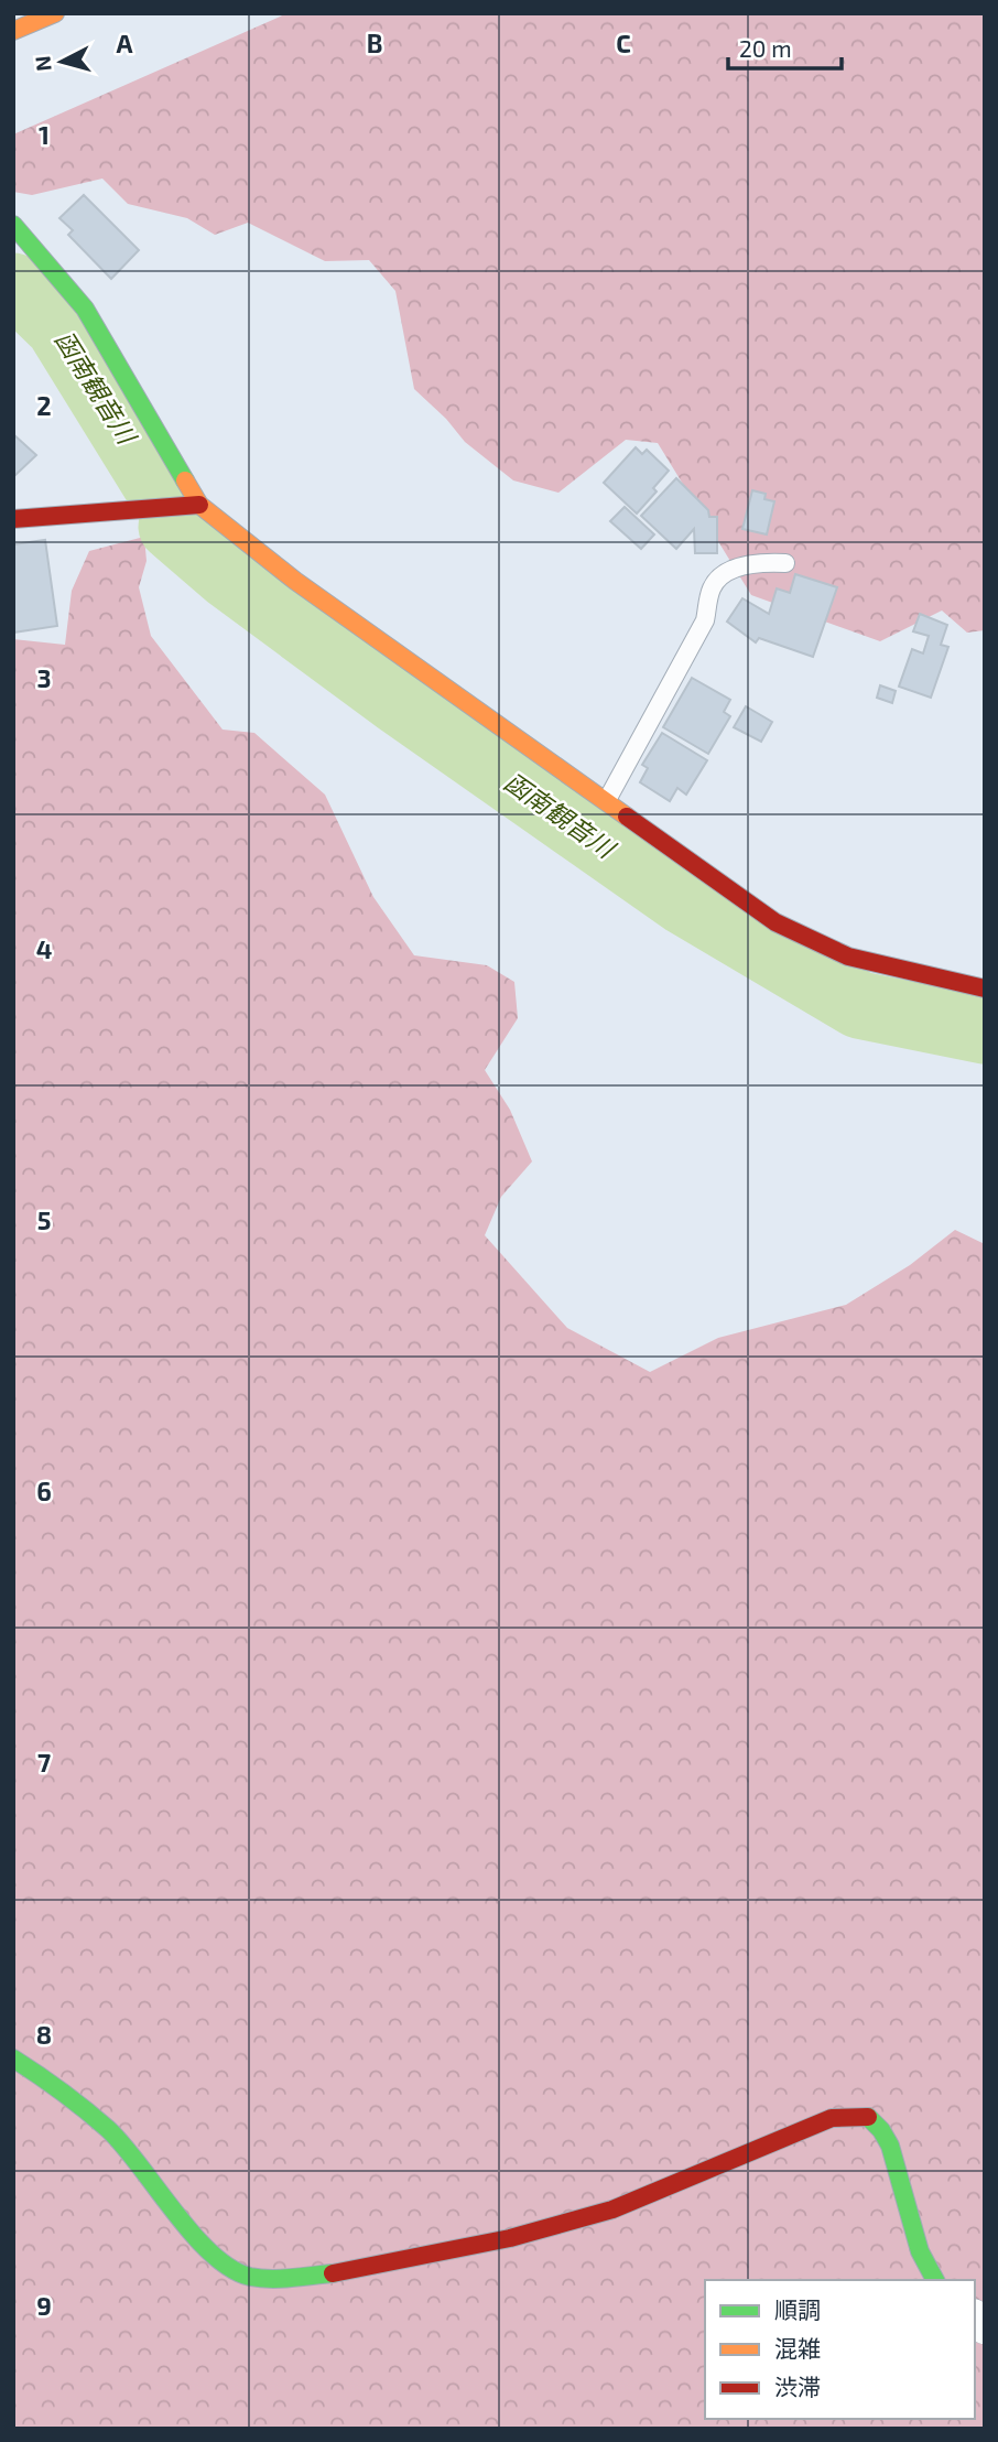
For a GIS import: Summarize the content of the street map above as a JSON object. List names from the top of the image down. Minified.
{"water":["函南観音川"],"legend":["順調","混雑","渋滞"],"scale_bar":"20 m","north":"left","grid":{"columns":["A","B","C"],"rows":["1","2","3","4","5","6","7","8","9"]}}
